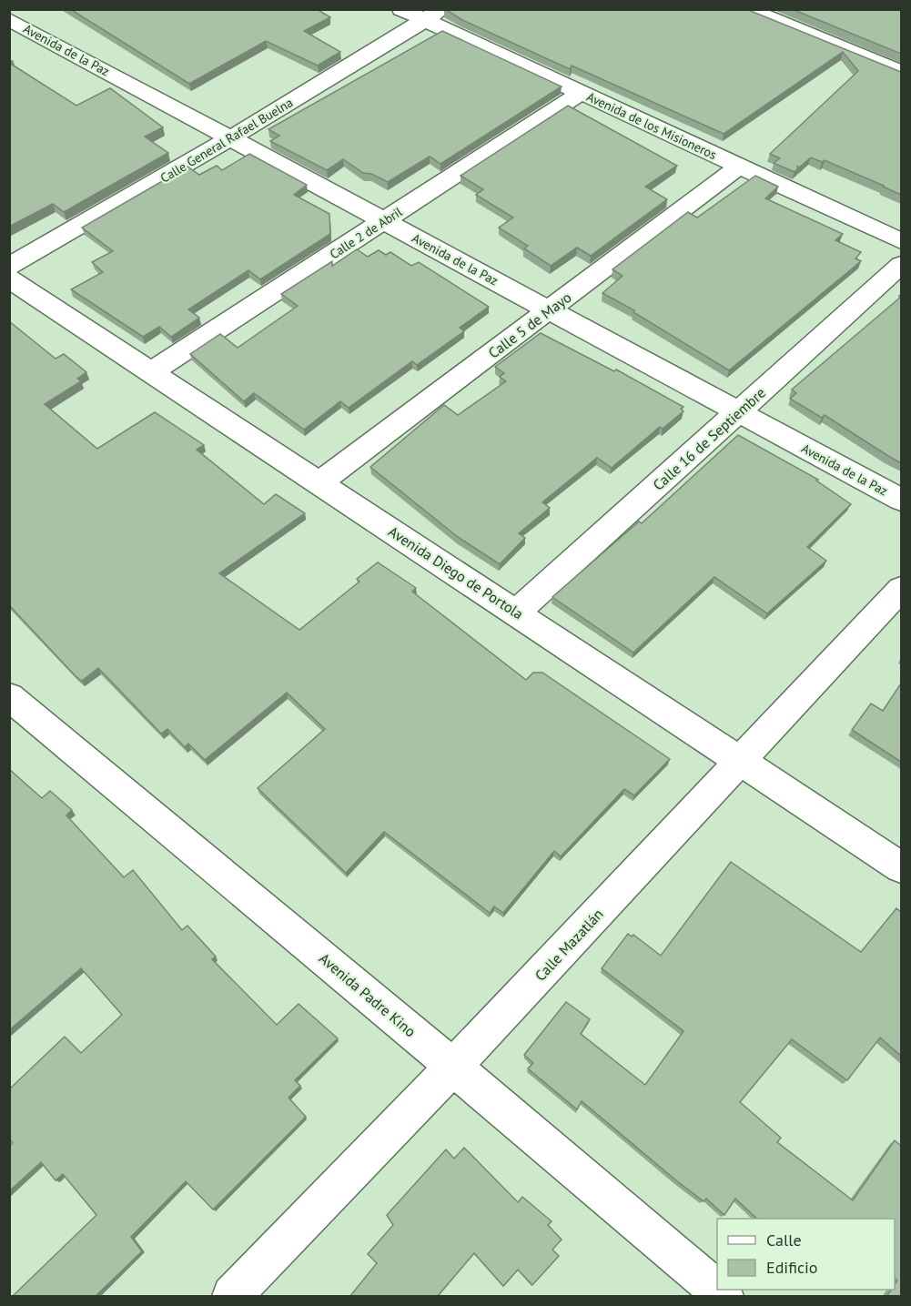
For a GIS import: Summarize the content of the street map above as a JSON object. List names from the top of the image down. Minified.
{"streets":{"street":["Avenida de la Paz","Avenida de los Misioneros","Calle General Rafael Buelna","Calle 2 de Abril","Calle 5 de Mayo","Calle 16 de Septiembre","Avenida Diego de Portola","Calle Mazatlán","Avenida Padre Kino"]},"crossings":[["Avenida de la Paz","Calle General Rafael Buelna"],["Avenida de la Paz","Calle 2 de Abril"],["Avenida de la Paz","Calle 5 de Mayo"],["Avenida de la Paz","Calle 16 de Septiembre"],["Avenida de los Misioneros","Calle General Rafael Buelna"],["Avenida de los Misioneros","Calle 2 de Abril"],["Avenida de los Misioneros","Calle 5 de Mayo"],["Calle 2 de Abril","Avenida Diego de Portola"],["Calle 5 de Mayo","Avenida Diego de Portola"],["Calle 16 de Septiembre","Avenida Diego de Portola"],["Avenida Diego de Portola","Calle Mazatlán"],["Calle Mazatlán","Avenida Padre Kino"]],"legend":["Calle","Edificio"]}
